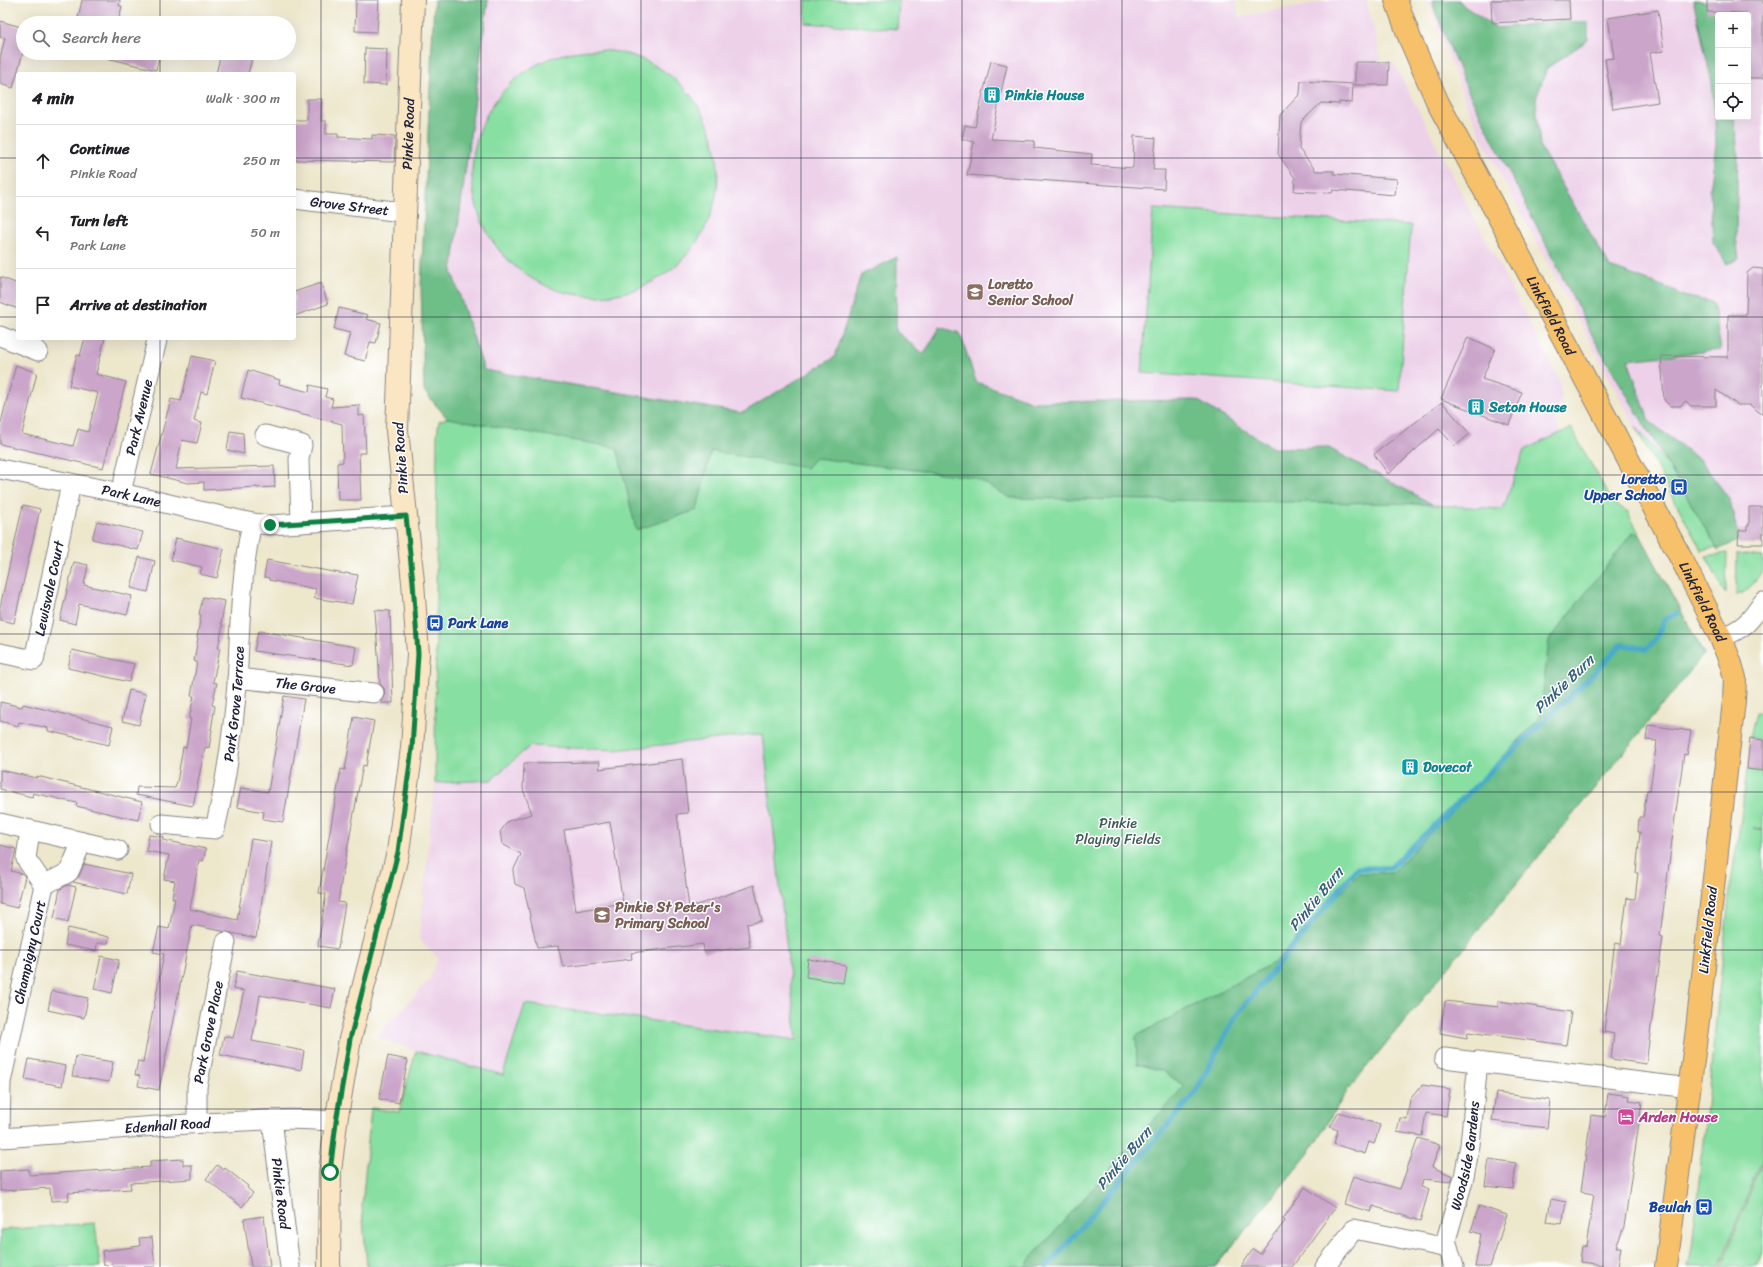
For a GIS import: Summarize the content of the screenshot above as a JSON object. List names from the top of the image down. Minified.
{"streets":{"main road":["Pinkie Road","Linkfield Road"],"street":["Grove Street","Park Avenue","Park Lane","Lewisvale Court","The Grove","Park Grove Terrace","Champigny Court","Park Grove Place","Edenhall Road","Woodside Gardens"]},"crossings":[["Pinkie Road","Grove Street"],["Pinkie Road","Park Lane"],["Pinkie Road","Edenhall Road"],["Park Avenue","Park Lane"],["Park Lane","Lewisvale Court"],["Park Lane","Park Grove Terrace"],["The Grove","Park Grove Terrace"],["Champigny Court","Edenhall Road"],["Park Grove Place","Edenhall Road"]],"water":["Pinkie Burn"],"parks":["Pinkie Playing Fields"],"places":{"building":["Pinkie House","Seton House","Dovecot"],"school or university":["Loretto Senior School","Pinkie St Peter's Primary School"],"bus stop":["Loretto Upper School","Park Lane","Beulah"],"hotel":["Arden House"]},"page":{"map_buttons":["+","−"],"search":"Search here","heading":["4 min","Walk · 300 m"],"list":[["Continue","Pinkie Road","250 m"],["Turn left","Park Lane","50 m"],"Arrive at destination"]}}
